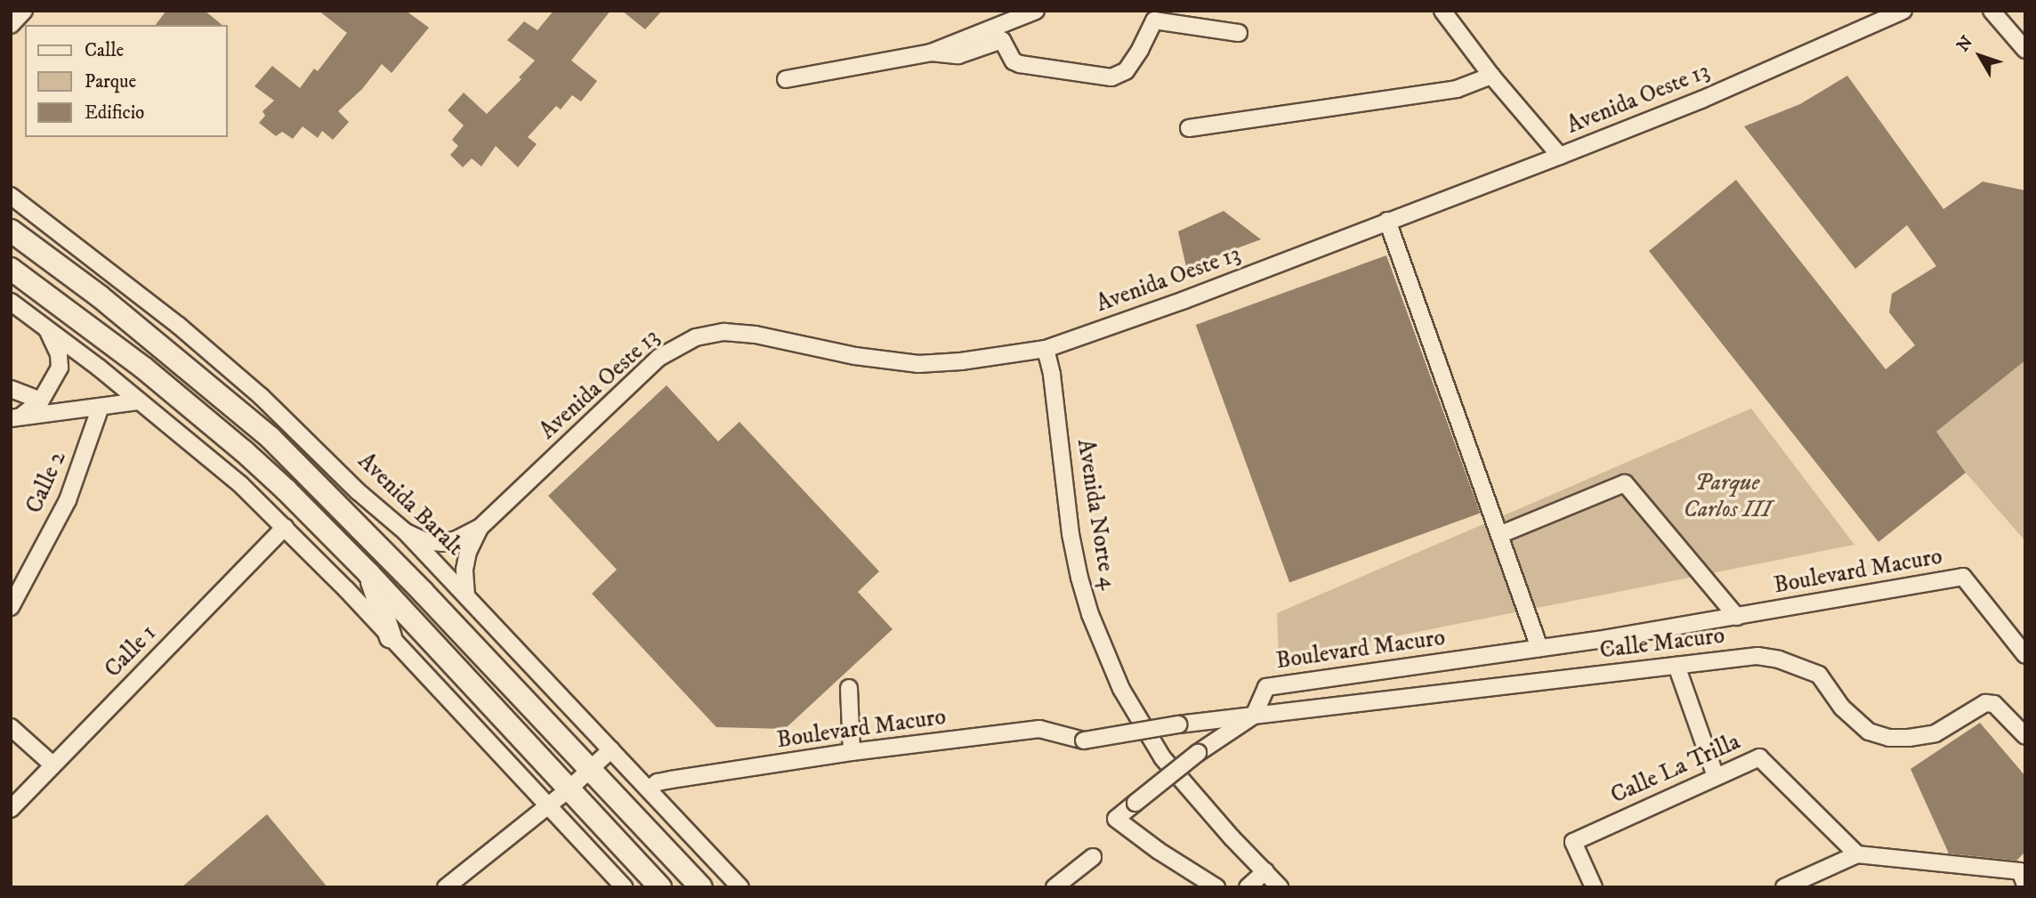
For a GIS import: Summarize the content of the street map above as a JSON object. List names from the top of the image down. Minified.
{"streets":{"street":["Avenida Oeste 13","Calle 2","Avenida Baralt","Avenida Norte 4","Boulevard Macuro","Calle Macuro","Calle 1","Calle La Trilla"]},"crossings":[["Avenida Oeste 13","Avenida Baralt"],["Avenida Oeste 13","Avenida Norte 4"],["Avenida Baralt","Boulevard Macuro"],["Boulevard Macuro","Calle Macuro"]],"parks":["Parque Carlos III"],"legend":["Calle","Parque","Edificio"],"north":"top left"}
